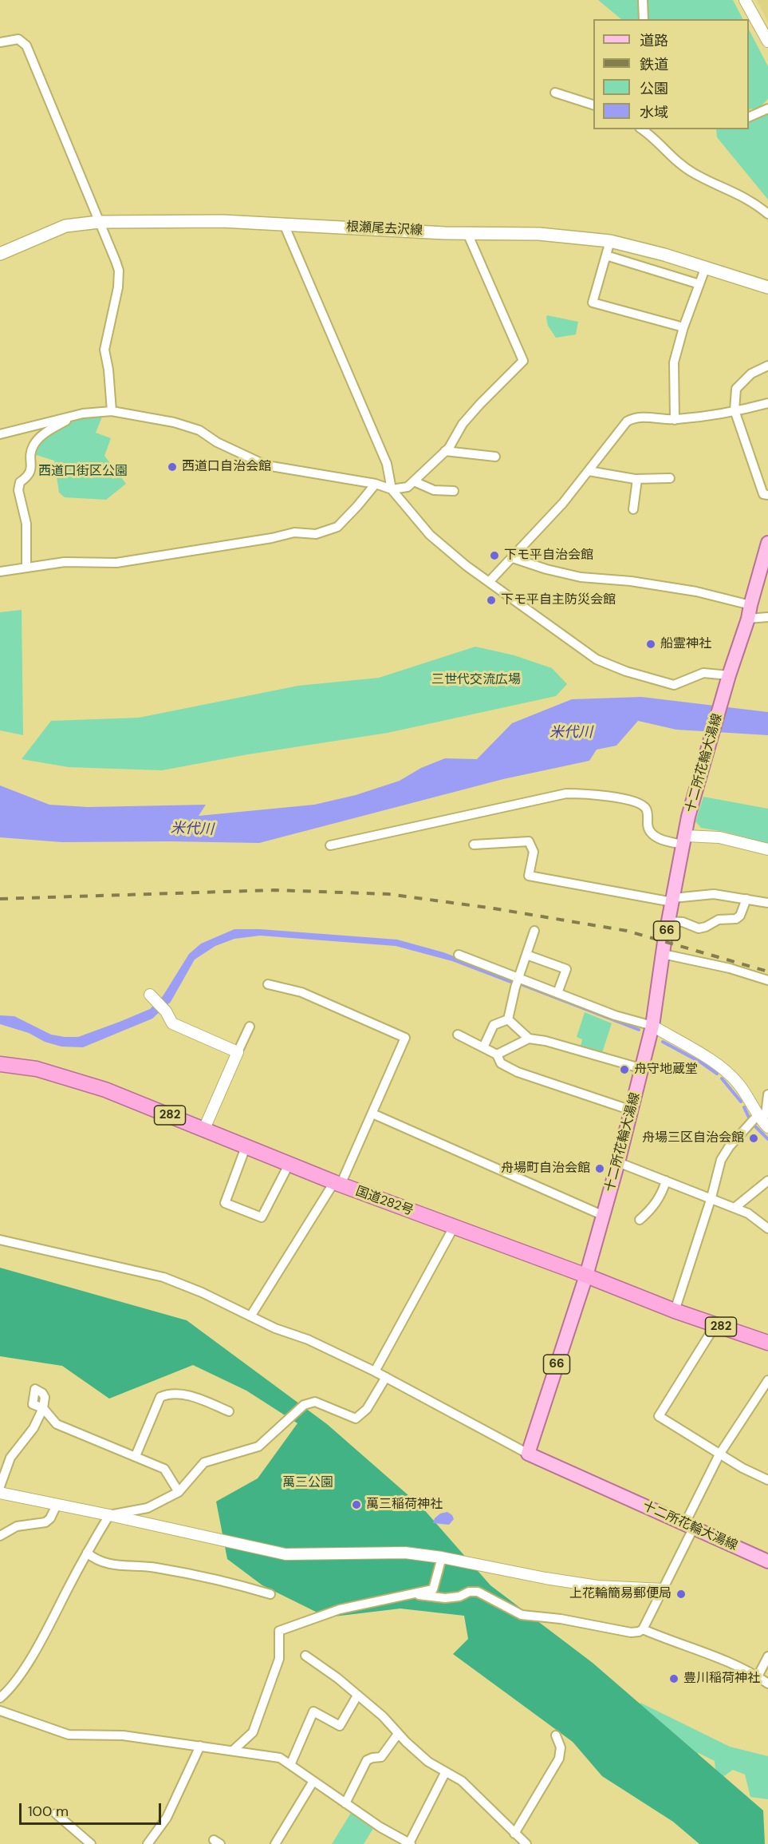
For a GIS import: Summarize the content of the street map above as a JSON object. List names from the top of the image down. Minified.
{"streets":{"highway":["282","国道282号"],"main road":["根瀬尾去沢線","十二所花輪大湯線","66"]},"crossings":[["十二所花輪大湯線","国道282号"]],"water":["米代川"],"parks":["西道口街区公園","三世代交流広場","萬三公園"],"places":["西道口自治会館","下モ平自治会館","下モ平自主防災会館","船霊神社","舟守地蔵堂","舟場三区自治会館","舟場町自治会館","萬三稲荷神社","上花輪簡易郵便局","豊川稲荷神社"],"legend":["道路","鉄道","公園","水域"],"scale_bar":"100 m"}
